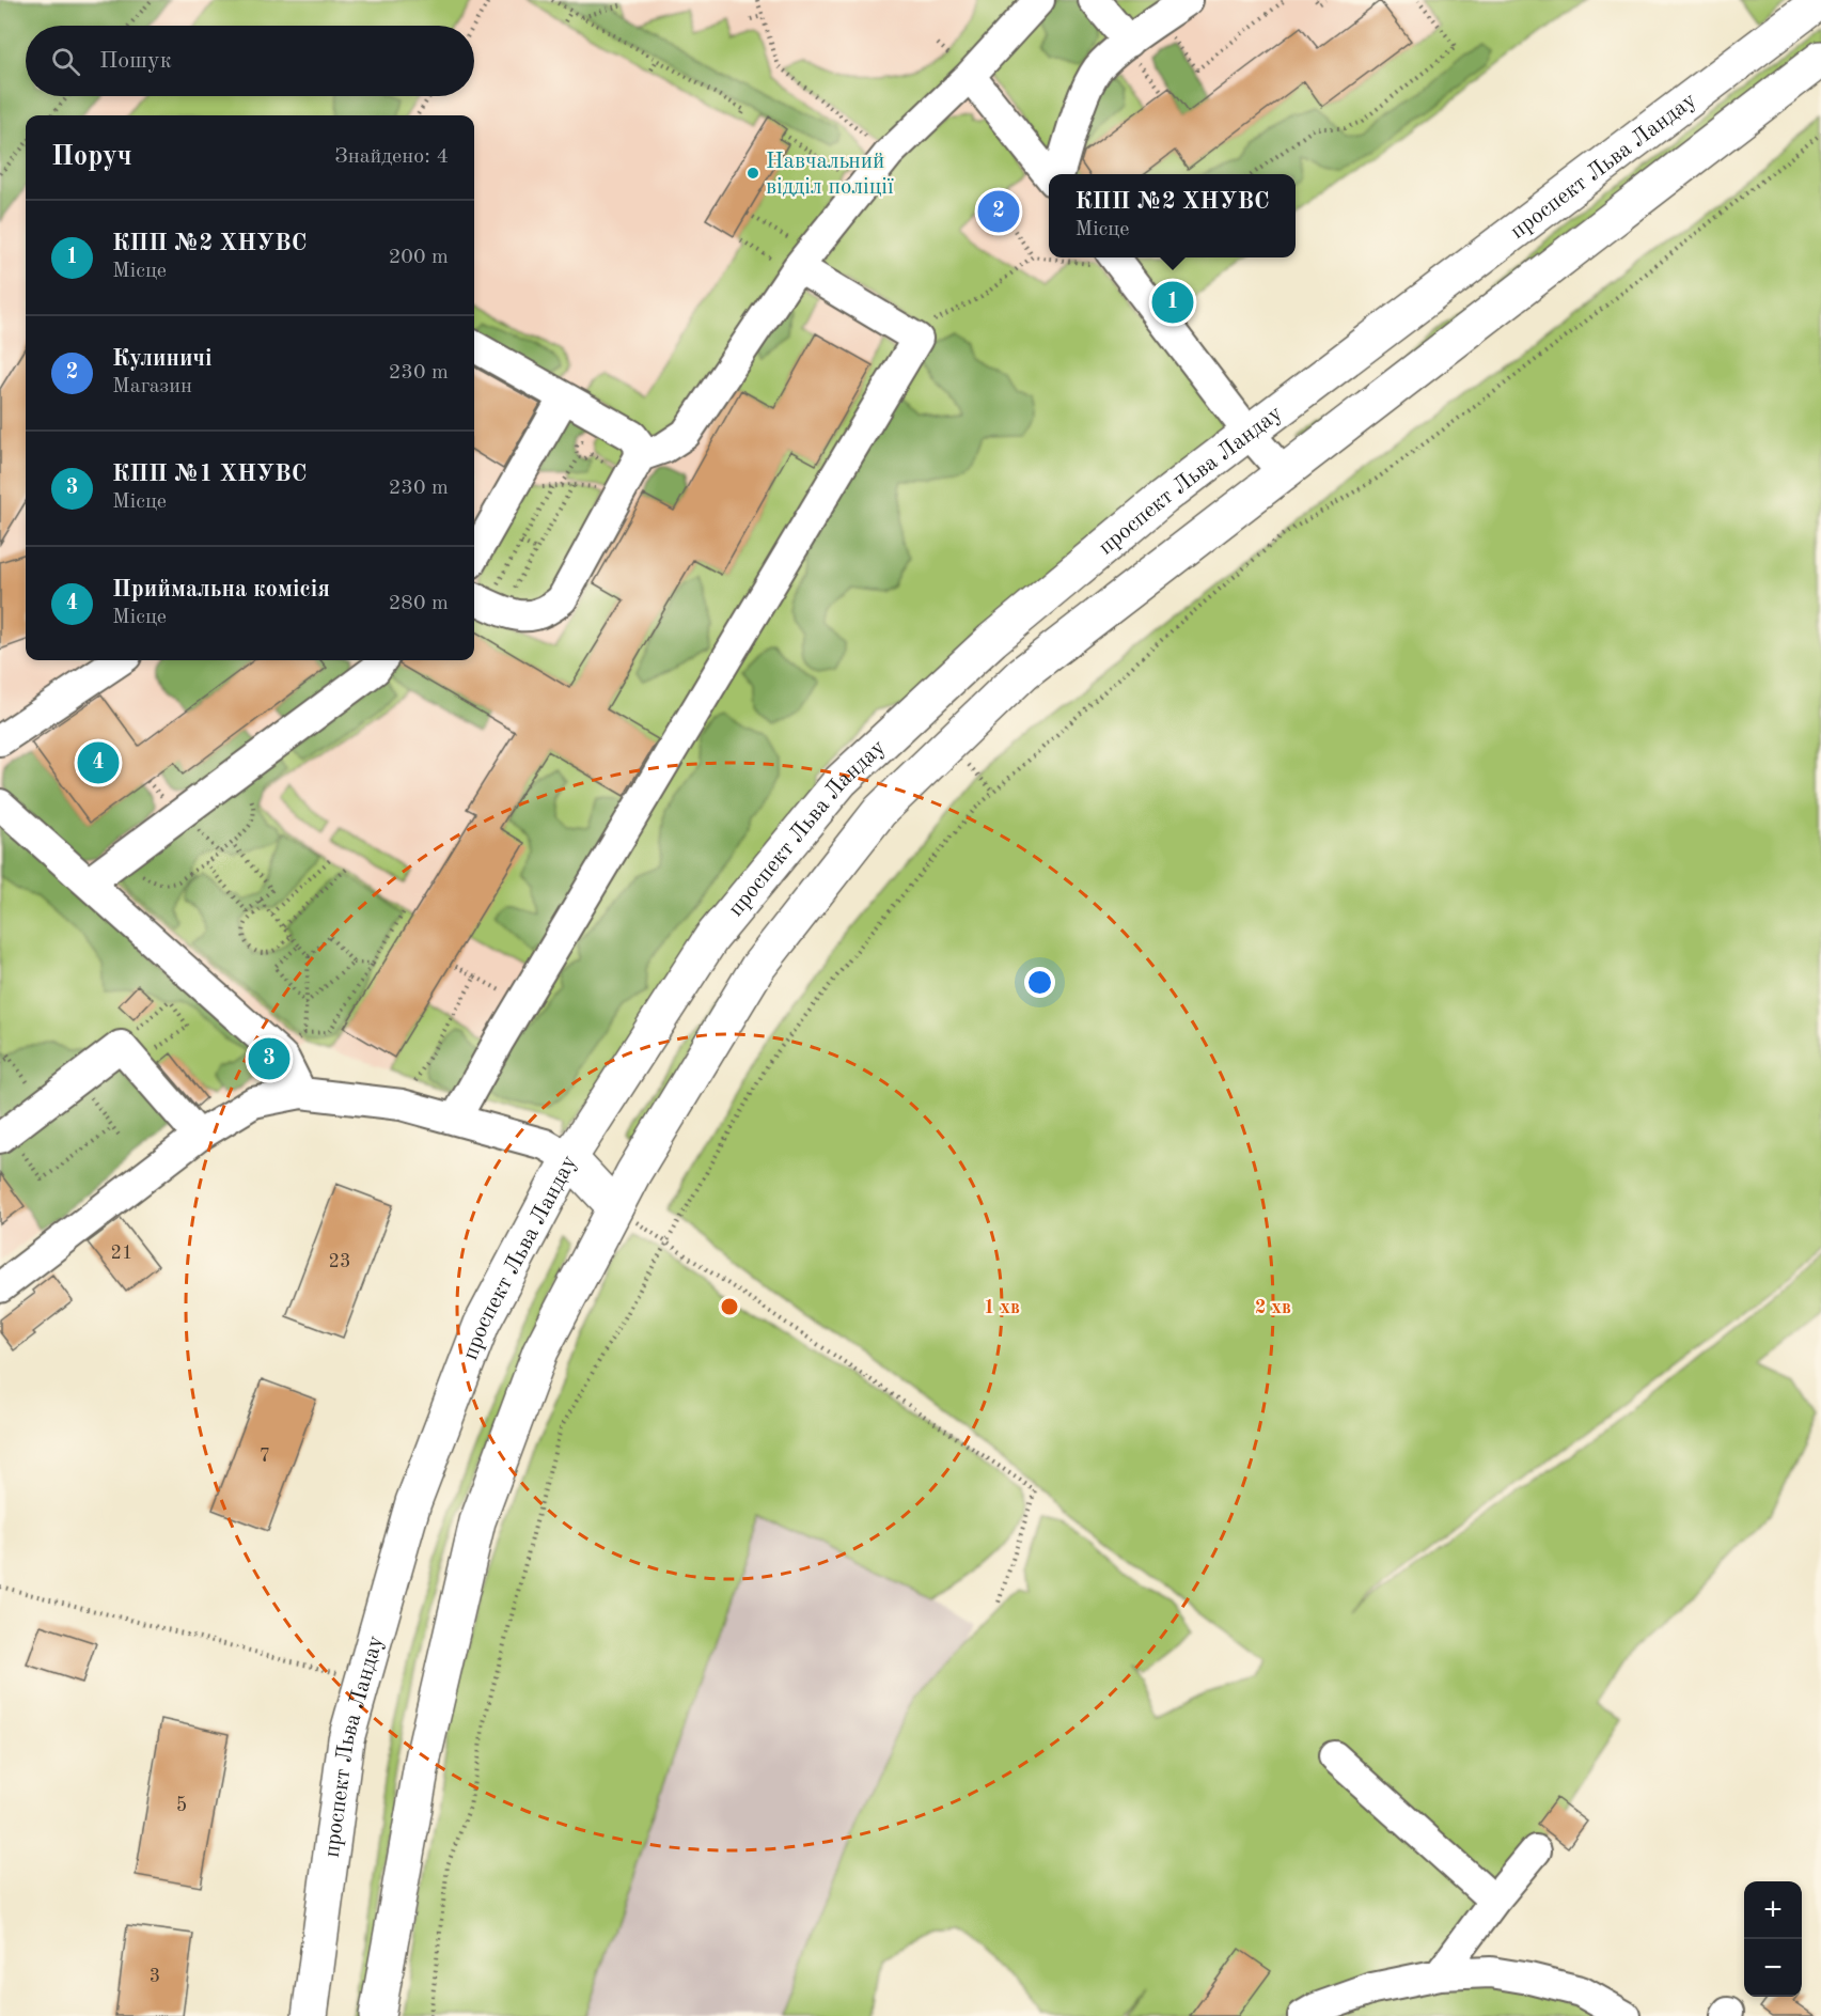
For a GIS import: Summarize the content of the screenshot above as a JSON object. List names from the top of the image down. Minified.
{"streets":{"main road":["проспект Льва Ландау"]},"places":["Навчальний відділ поліції"],"house_numbers":["21","23","7","5","3"],"page":{"search":"Пошук","heading":["Поруч","Знайдено: 4"],"popup":["КПП №2 ХНУВС","Місце"],"pins":["2","1","4","3"],"list":[{"mark":"1","name":"КПП №2 ХНУВС","note":"Місце","value":"200 m"},{"mark":"2","name":"Кулиничі","note":"Магазин","value":"230 m"},{"mark":"3","name":"КПП №1 ХНУВС","note":"Місце","value":"230 m"},{"mark":"4","name":"Приймальна комісія","note":"Місце","value":"280 m"}],"map_buttons":["+","−"]},"rings":["1 хв","2 хв"]}
